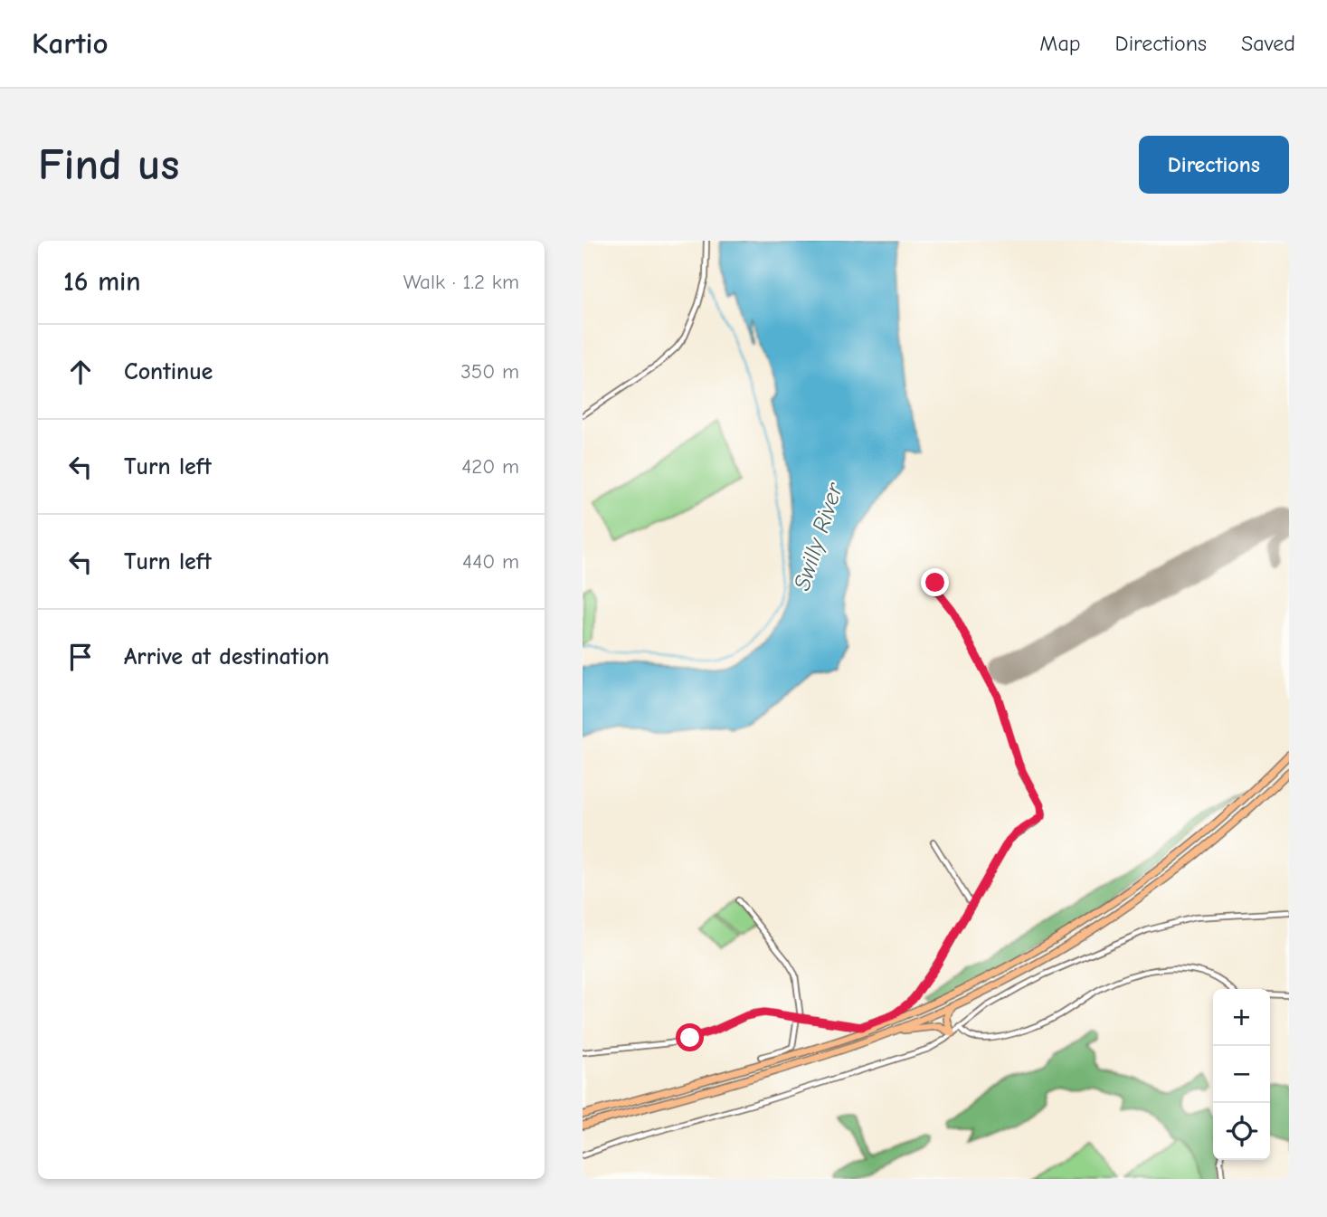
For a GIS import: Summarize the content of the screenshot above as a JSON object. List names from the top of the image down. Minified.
{"water":["Swilly River"],"page":{"header":"Kartio","nav":["Map","Directions","Saved"],"buttons":"Directions","title":"Find us","heading":["16 min","Walk · 1.2 km"],"list":[["Continue","350 m"],["Turn left","420 m"],["Turn left","440 m"],"Arrive at destination"],"map_buttons":["+","−"]}}
